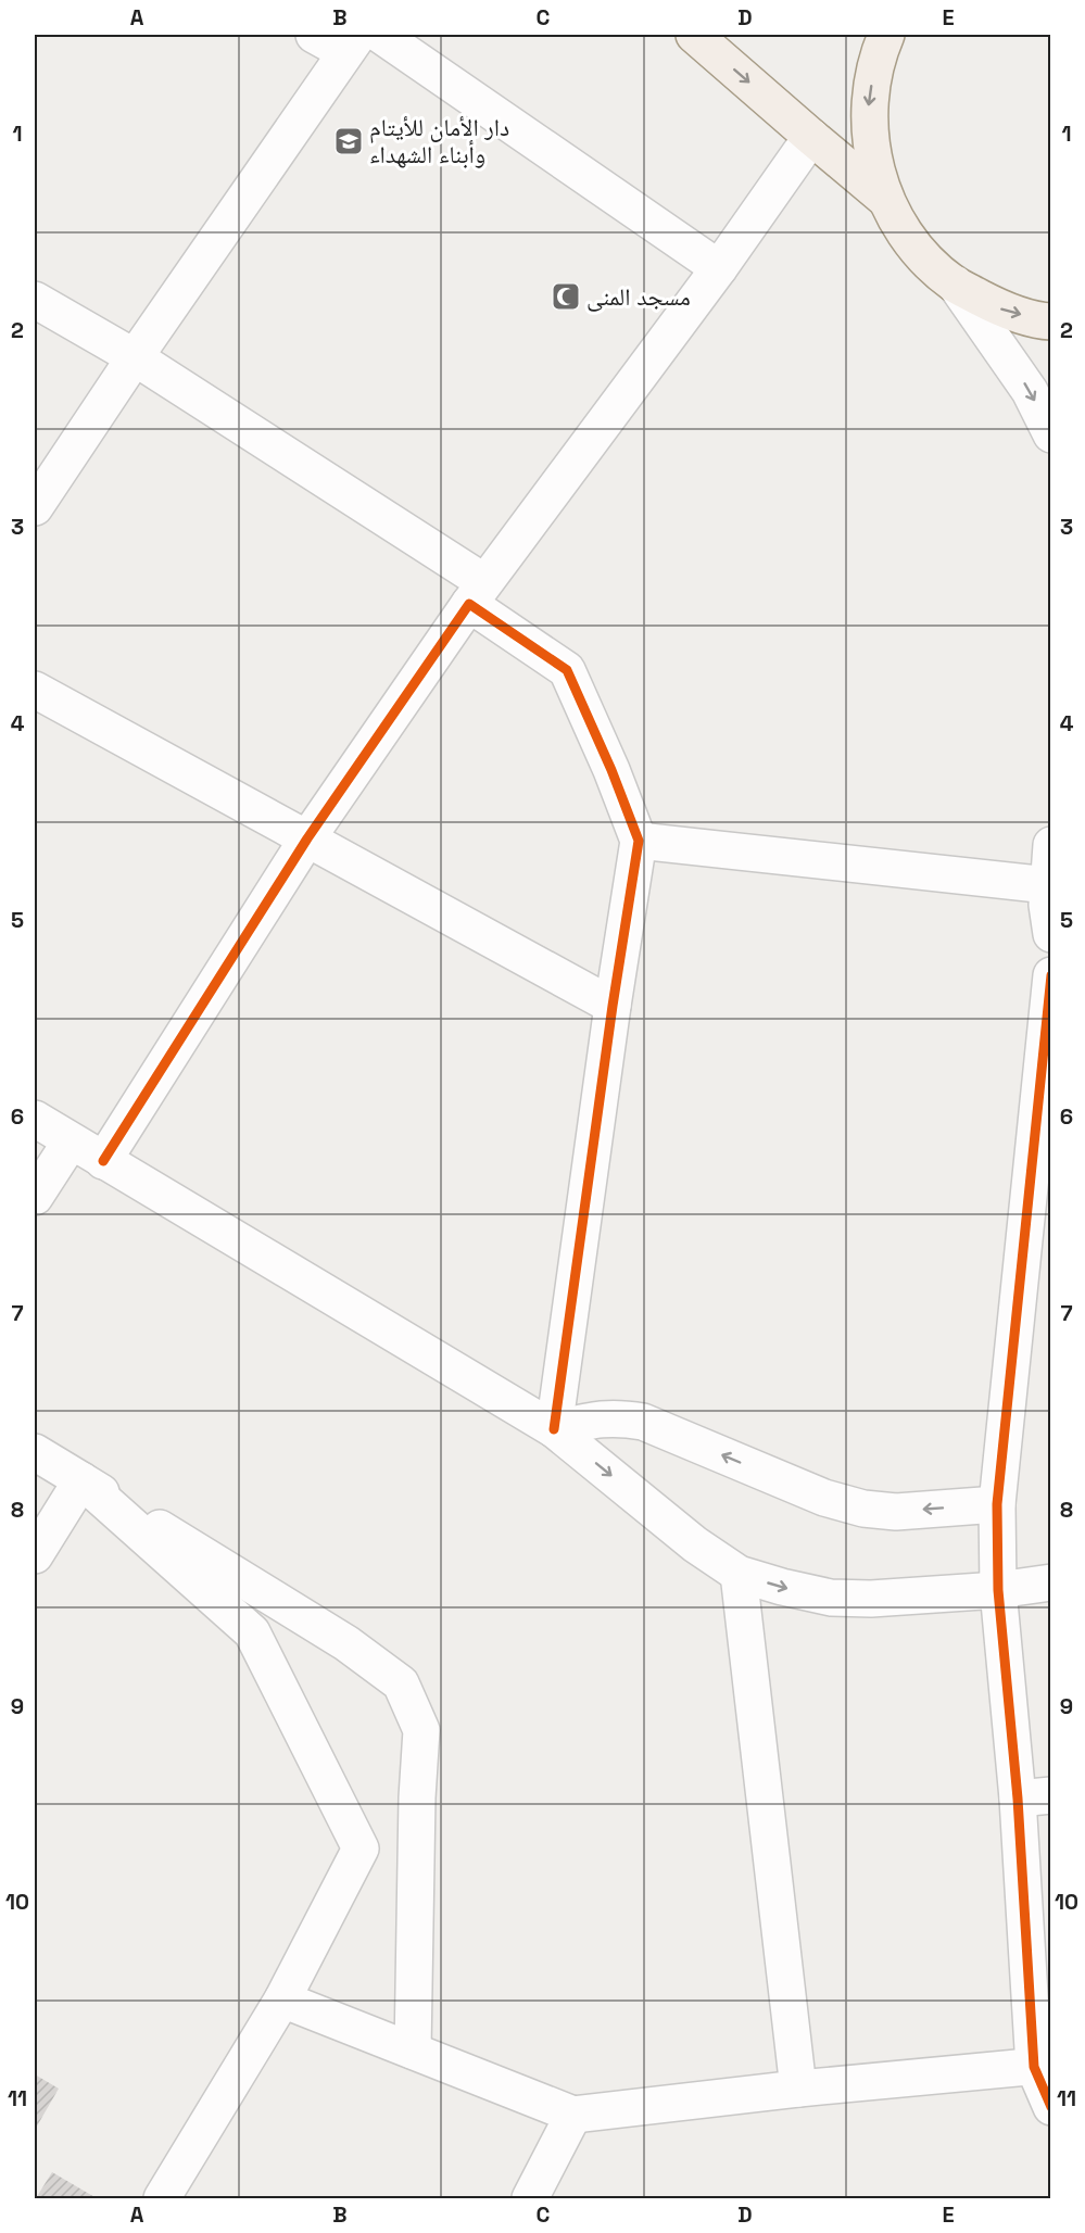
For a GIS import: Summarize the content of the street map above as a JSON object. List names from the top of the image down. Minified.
{"places":{"school or university":["دار الأمان للأيتام وأبناء الشهداء"],"mosque":["مسجد المنى"]},"grid":{"columns":["A","B","C","D","E"],"rows":["1","2","3","4","5","6","7","8","9","10","11"]}}
